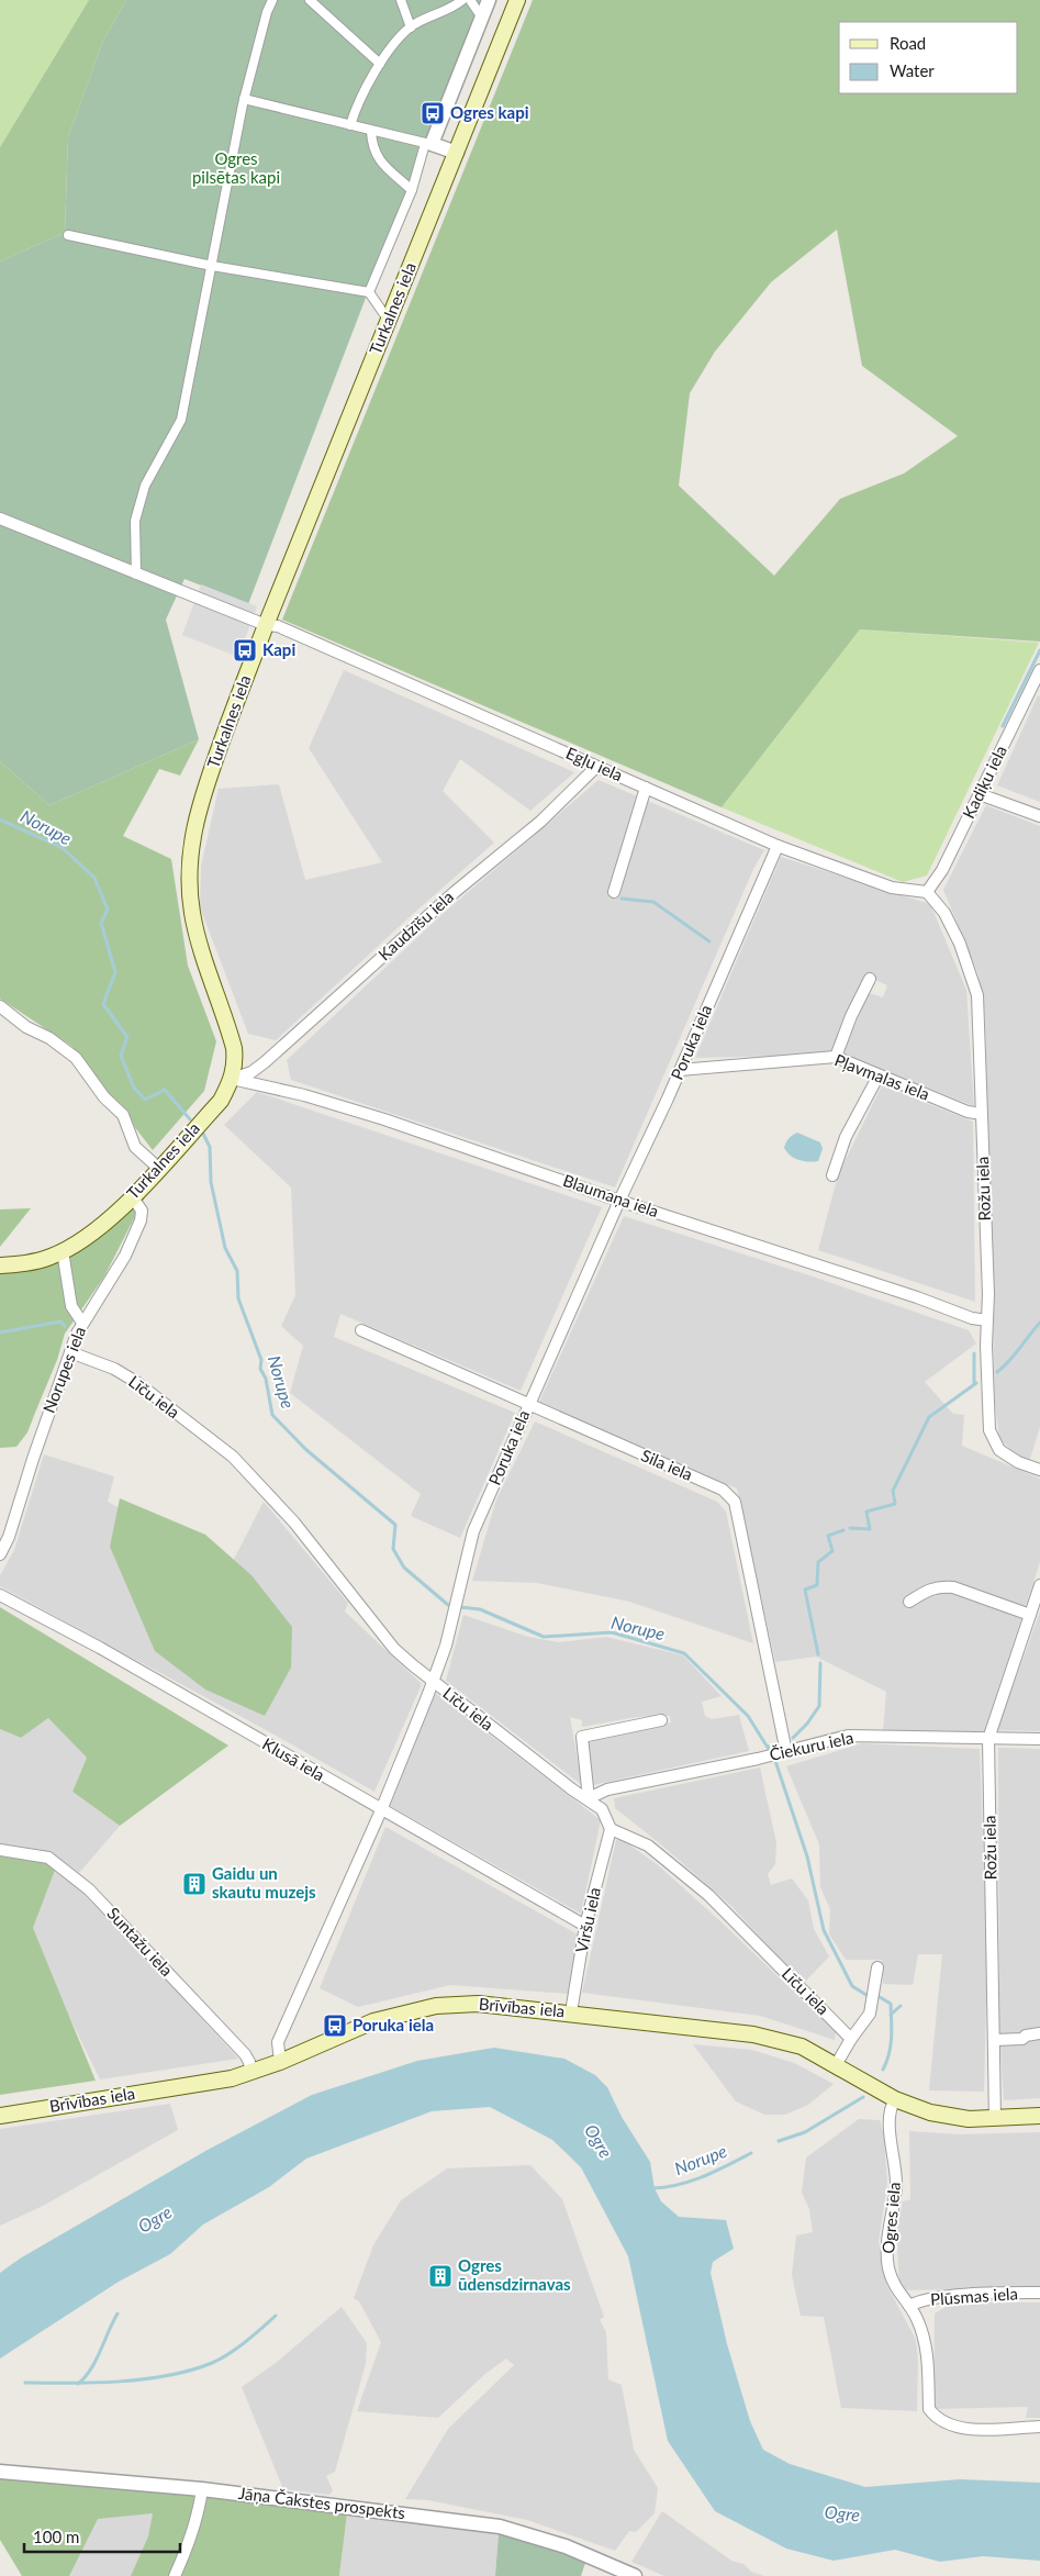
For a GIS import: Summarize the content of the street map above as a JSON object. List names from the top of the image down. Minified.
{"streets":{"main road":["Turkalnes iela","Brīvības iela"],"street":["Egļu iela","Kadiķu iela","Kaudzīšu iela","Poruka iela","Pļavmalas iela","Rožu iela","Blaumaņa iela","Norupes iela","Līču iela","Sila iela","Čiekuru iela","Klusā iela","Viršu iela","Suntažu iela","Ogres iela","Plūsmas iela","Jāņa Čakstes prospekts"]},"crossings":[["Turkalnes iela","Egļu iela"],["Turkalnes iela","Kaudzīšu iela"],["Turkalnes iela","Blaumaņa iela"],["Turkalnes iela","Norupes iela"],["Egļu iela","Kadiķu iela"],["Egļu iela","Kaudzīšu iela"],["Egļu iela","Poruka iela"],["Egļu iela","Rožu iela"],["Kadiķu iela","Rožu iela"],["Kaudzīšu iela","Blaumaņa iela"],["Poruka iela","Pļavmalas iela"],["Poruka iela","Blaumaņa iela"],["Poruka iela","Līču iela"],["Poruka iela","Sila iela"],["Poruka iela","Klusā iela"],["Poruka iela","Brīvības iela"],["Pļavmalas iela","Rožu iela"],["Rožu iela","Blaumaņa iela"],["Rožu iela","Čiekuru iela"],["Rožu iela","Brīvības iela"],["Norupes iela","Līču iela"],["Līču iela","Čiekuru iela"],["Līču iela","Viršu iela"],["Sila iela","Čiekuru iela"],["Klusā iela","Viršu iela"],["Viršu iela","Brīvības iela"],["Suntažu iela","Brīvības iela"],["Brīvības iela","Ogres iela"],["Ogres iela","Plūsmas iela"]],"water":["Norupe","Ogre"],"parks":["Ogres pilsētas kapi"],"places":{"bus stop":["Ogres kapi","Kapi","Poruka iela"],"building":["Gaidu un skautu muzejs","Ogres ūdensdzirnavas"]},"legend":["Road","Water"],"scale_bar":"100 m"}
